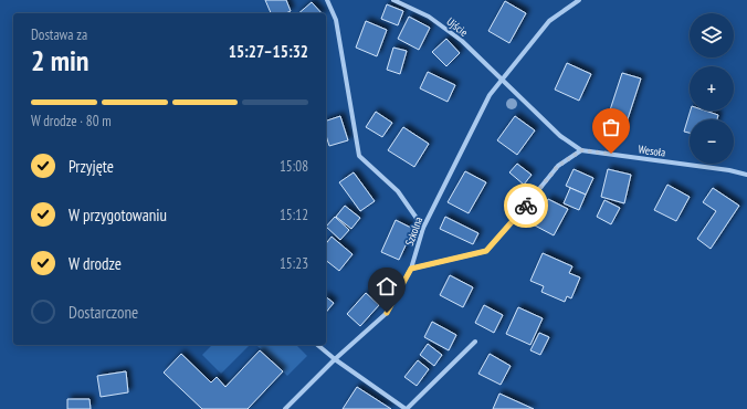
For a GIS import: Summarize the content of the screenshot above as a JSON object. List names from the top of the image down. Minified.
{"streets":{"street":["Ujście","Wesoła","Szkolna"]},"crossings":[["Ujście","Wesoła"],["Ujście","Szkolna"],["Wesoła","Szkolna"]],"page":{"map_buttons":["+","−"],"heading":["2 min","Dostawa za","15:27–15:32"],"bar":"W drodze · 80 m","list":[["Przyjęte","15:08"],["W przygotowaniu","15:12"],["W drodze","15:23"],"Dostarczone"]}}
